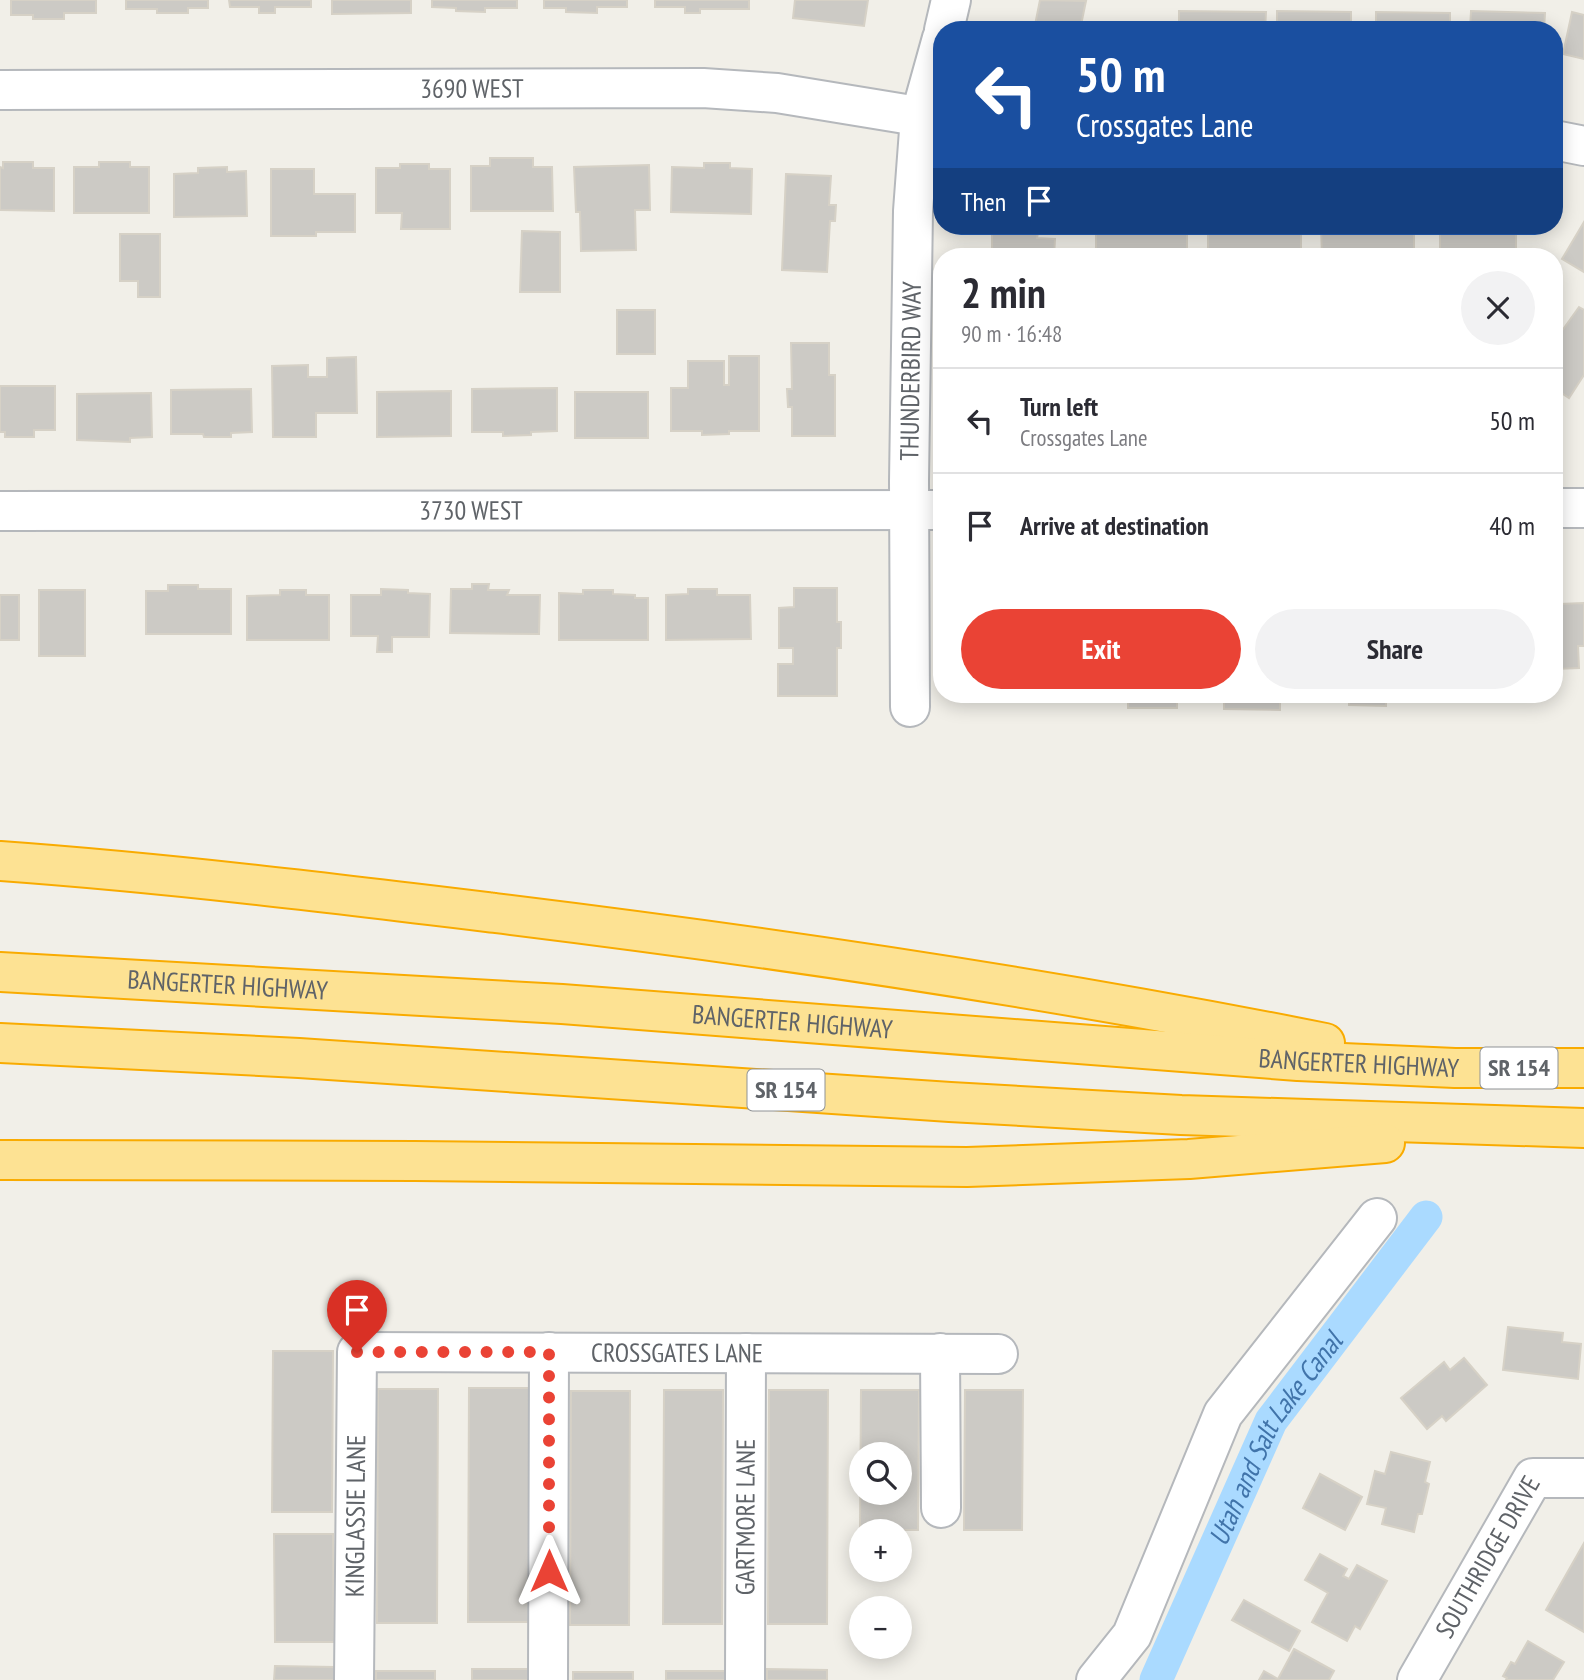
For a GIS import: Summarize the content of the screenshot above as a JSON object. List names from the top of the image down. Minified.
{"streets":{"highway":["BANGERTER HIGHWAY","SR 154"],"street":["3690 WEST","THUNDERBIRD WAY","3730 WEST","CROSSGATES LANE","KINGLASSIE LANE","GARTMORE LANE","SOUTHRIDGE DRIVE"]},"crossings":[["3690 WEST","THUNDERBIRD WAY"],["THUNDERBIRD WAY","3730 WEST"],["CROSSGATES LANE","KINGLASSIE LANE"],["CROSSGATES LANE","GARTMORE LANE"]],"water":["Utah and Salt Lake Canal"],"page":{"turn":["50 m","Crossgates Lane"],"then":"Then","heading":["2 min","90 m · 16:48"],"list":[{"name":"Turn left","note":"Crossgates Lane","value":"50 m"},{"name":"Arrive at destination","value":"40 m"}],"buttons":["Exit","Share"],"map_buttons":["+","−"]}}
